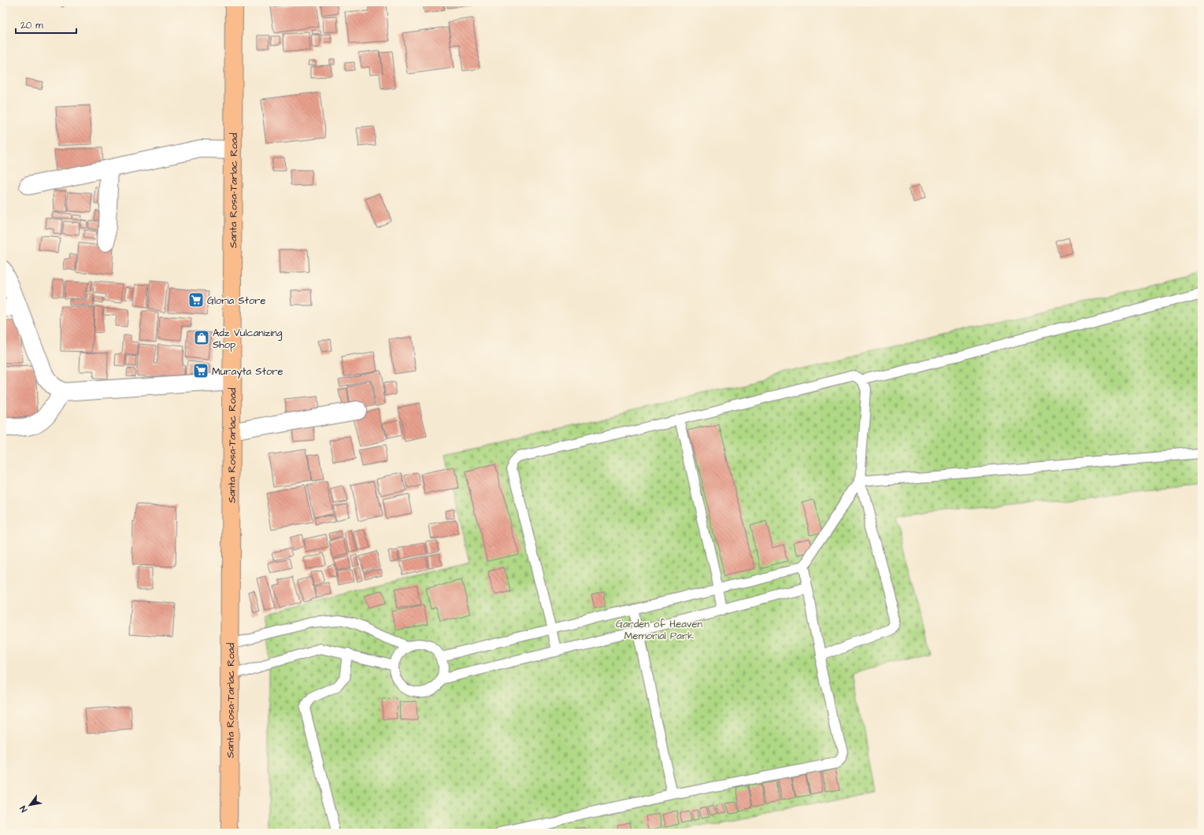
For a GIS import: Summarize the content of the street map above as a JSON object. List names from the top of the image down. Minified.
{"streets":{"highway":["Santa Rosa-Tarlac Road"]},"parks":["Garden of Heaven Memorial Park"],"places":{"supermarket":["Gloria Store","Murayta Store"],"shop":["Adz Vulcanizing Shop"]},"scale_bar":"20 m","north":"bottom left"}
